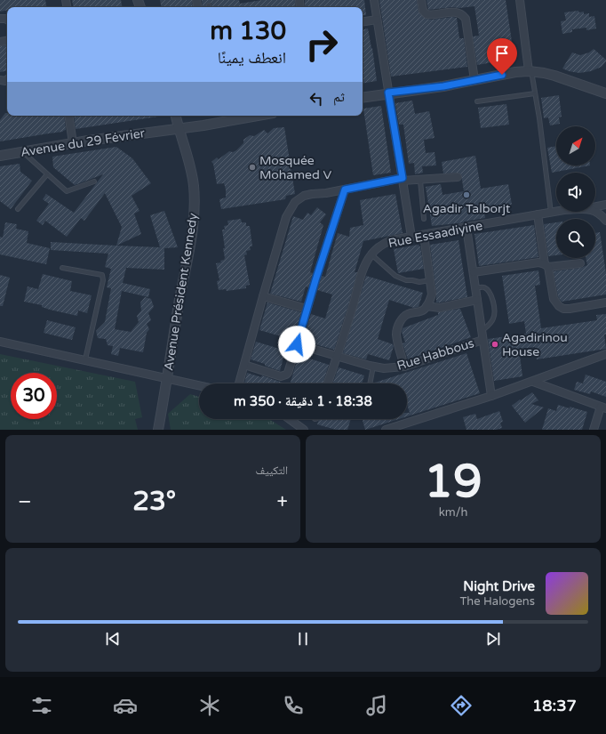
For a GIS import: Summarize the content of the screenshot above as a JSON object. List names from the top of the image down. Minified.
{"streets":{"street":["Avenue du 29 Février","Rue Essaadiyine","Avenue Président Kennedy","Rue Habbous"]},"crossings":[["Avenue du 29 Février","Avenue Président Kennedy"],["Rue Essaadiyine","Rue Habbous"]],"places":["Mosquée Mohamed V","Agadir Talborjt","Agadirinou House"],"north":"top right","page":{"turn":["130 m","انعطف يمينًا"],"then":"ثم","limit":"30","trip":"18:38 · 1 دقيقة · 350 m","tile":[["19","km/h"],"التكييف"],"heat":["−","23°","+"],"song":["Night Drive","The Halogens"],"tabs":"18:37"}}
